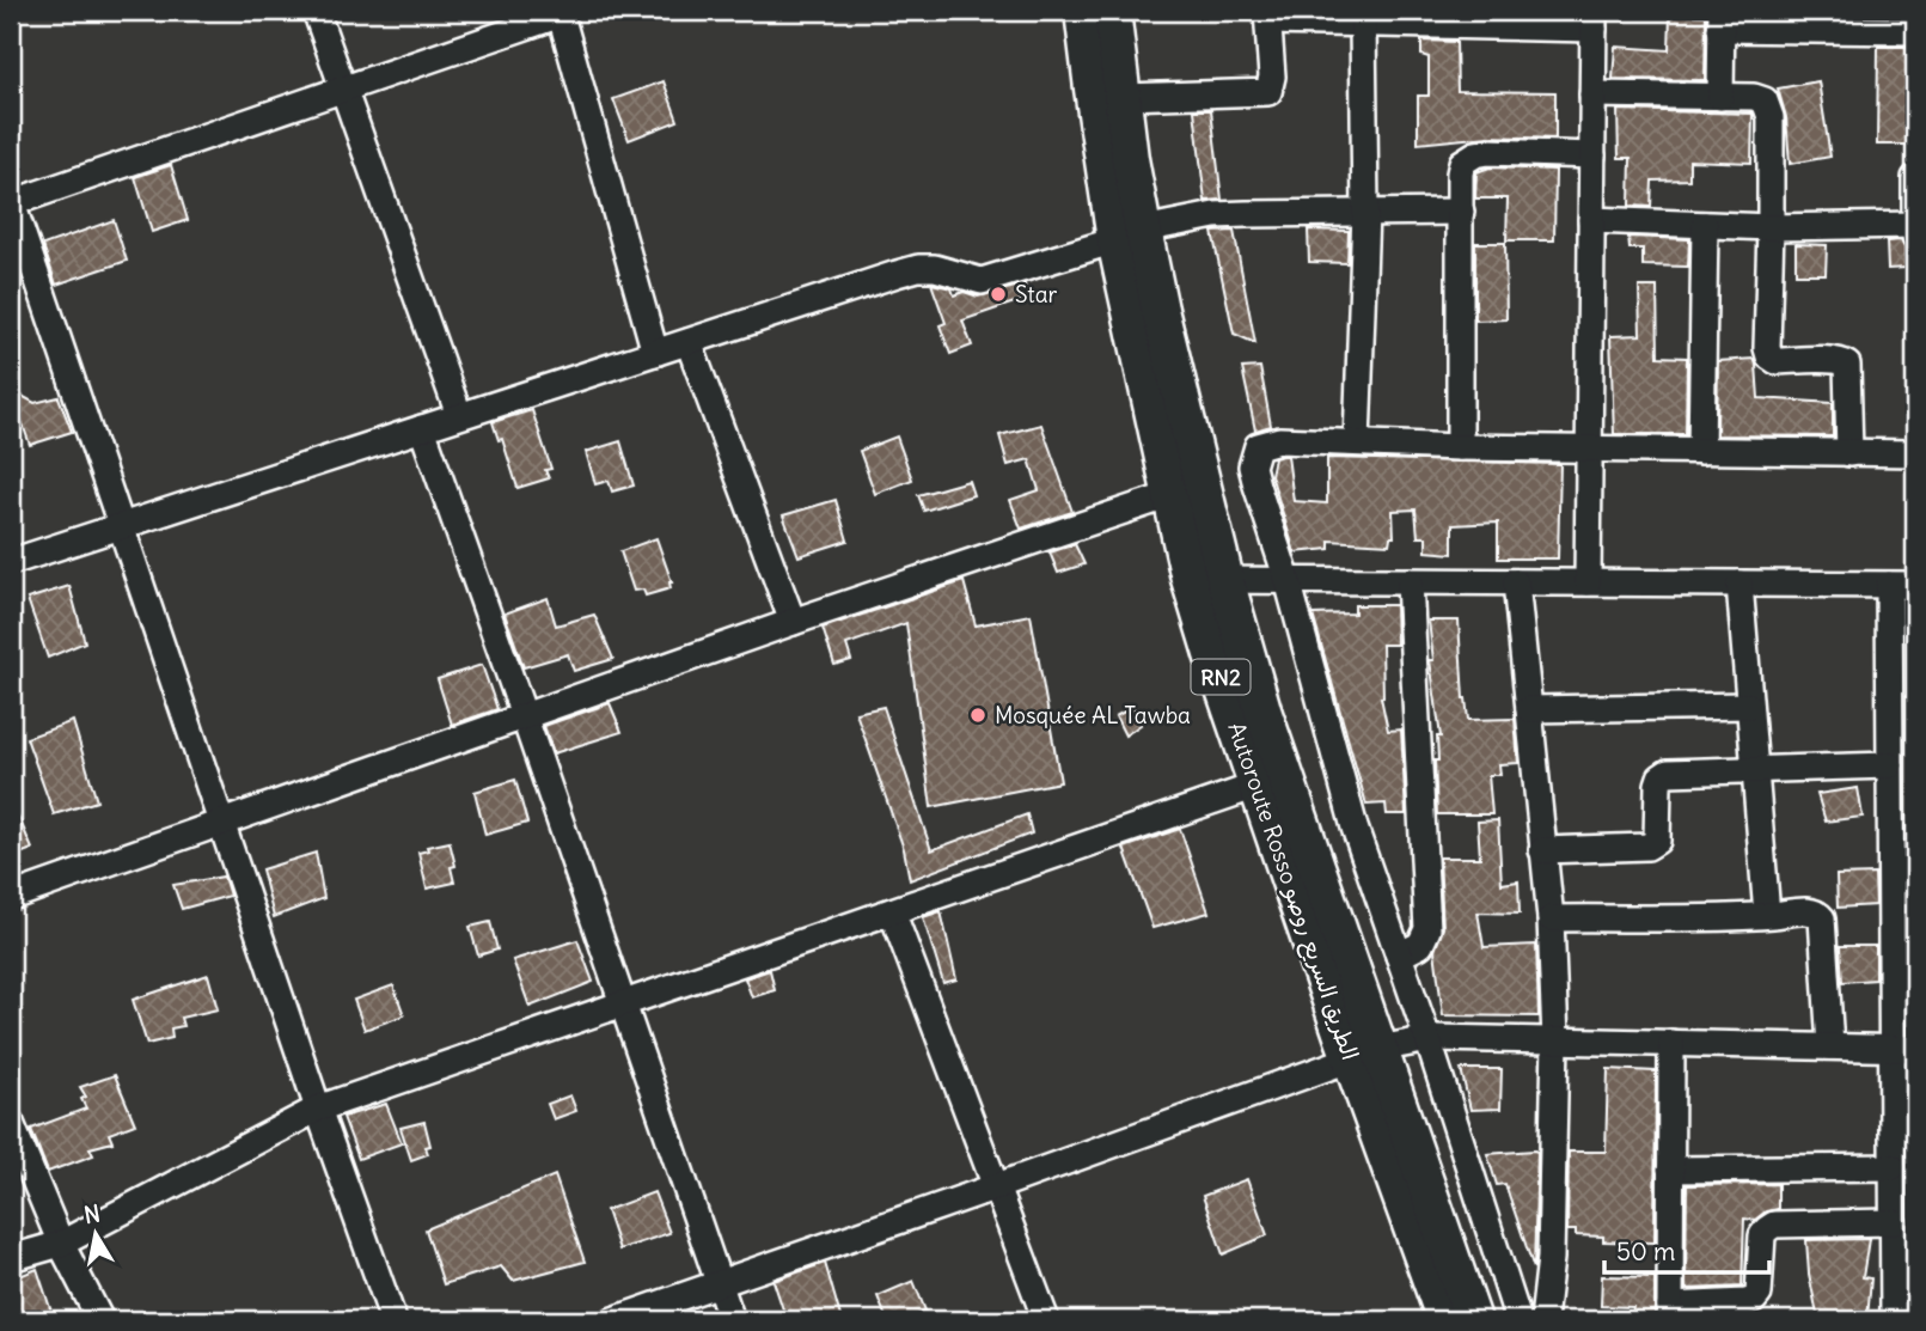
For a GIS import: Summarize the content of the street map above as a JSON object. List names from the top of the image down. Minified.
{"streets":{"highway":["RN2","Autoroute Rosso الطريق السريع روصو"]},"places":["Star","Mosquée AL Tawba"],"scale_bar":"50 m","north":"top"}
